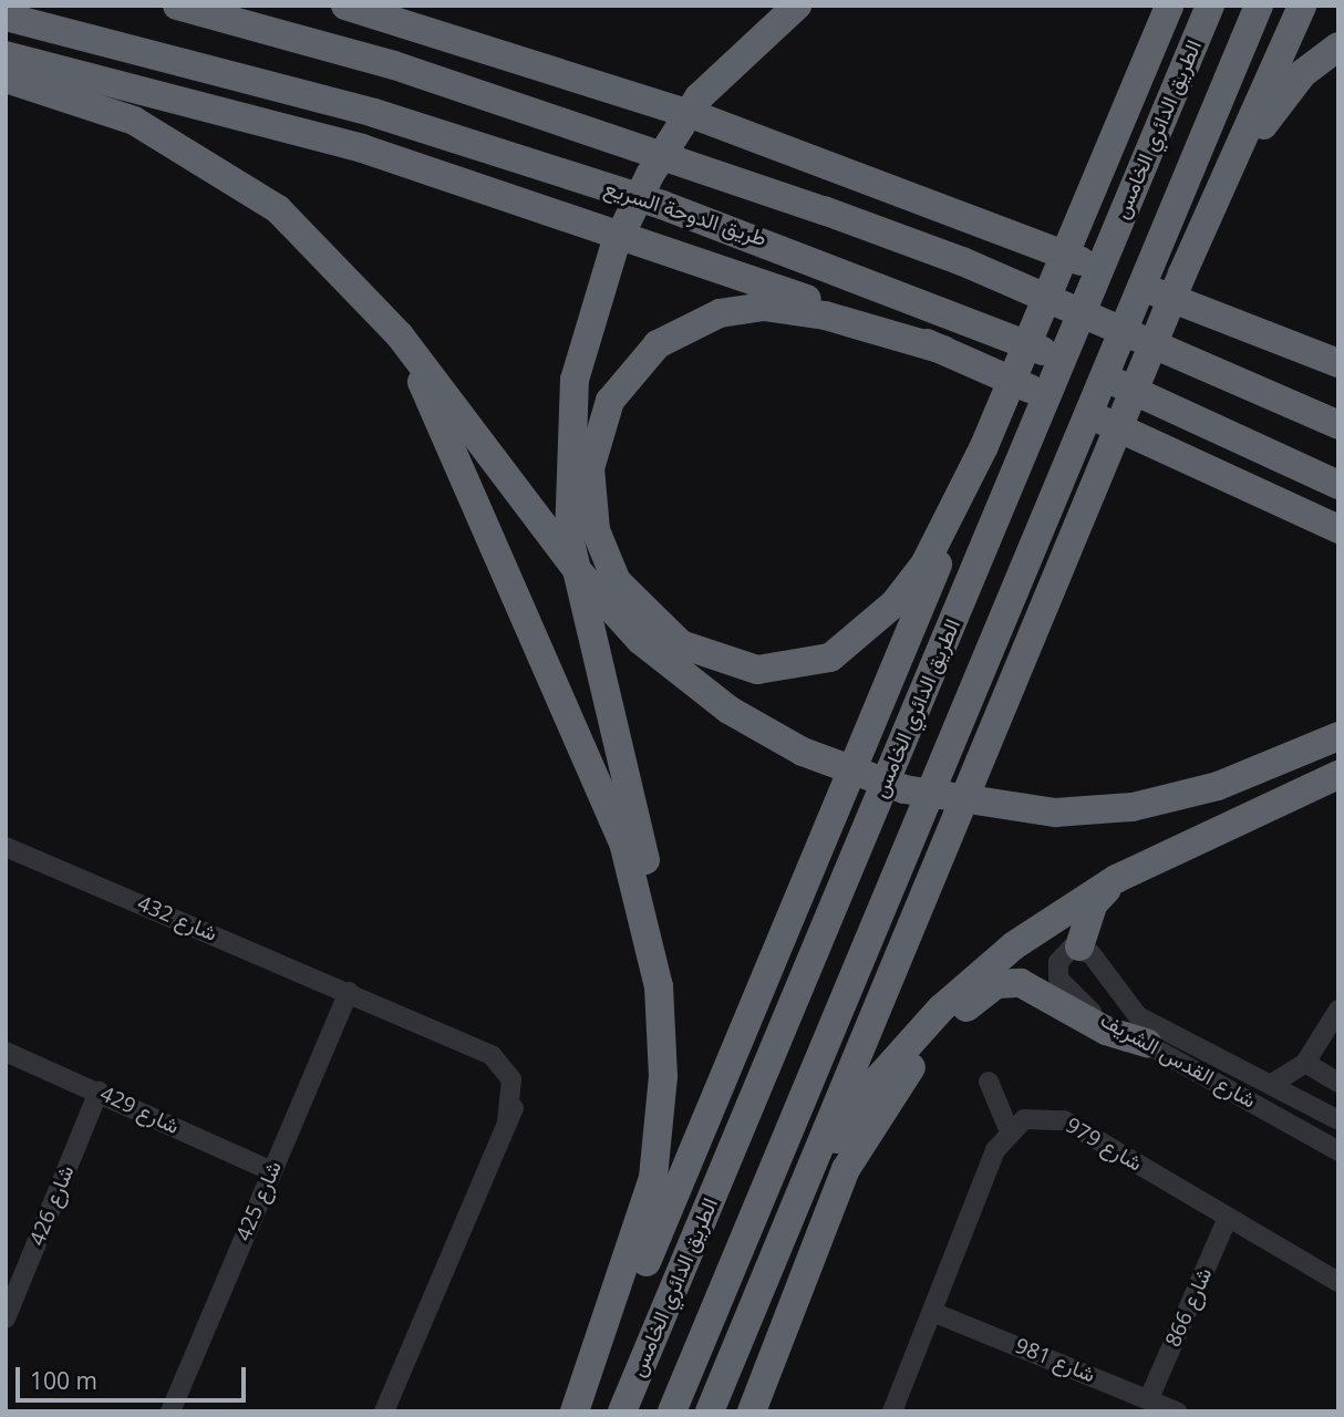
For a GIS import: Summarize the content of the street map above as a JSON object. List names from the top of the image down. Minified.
{"streets":{"highway":["الطريق الدائري الخامس","طريق الدوحة السريع"],"street":["شارع 432","شارع القدس الشريف","شارع 429","شارع 979","شارع 425","شارع 426","شارع 866","شارع 981"]},"crossings":[["شارع 432","شارع 425"],["شارع 429","شارع 425"],["شارع 429","شارع 426"],["شارع 979","شارع 866"],["شارع 866","شارع 981"]],"scale_bar":"100 m"}
